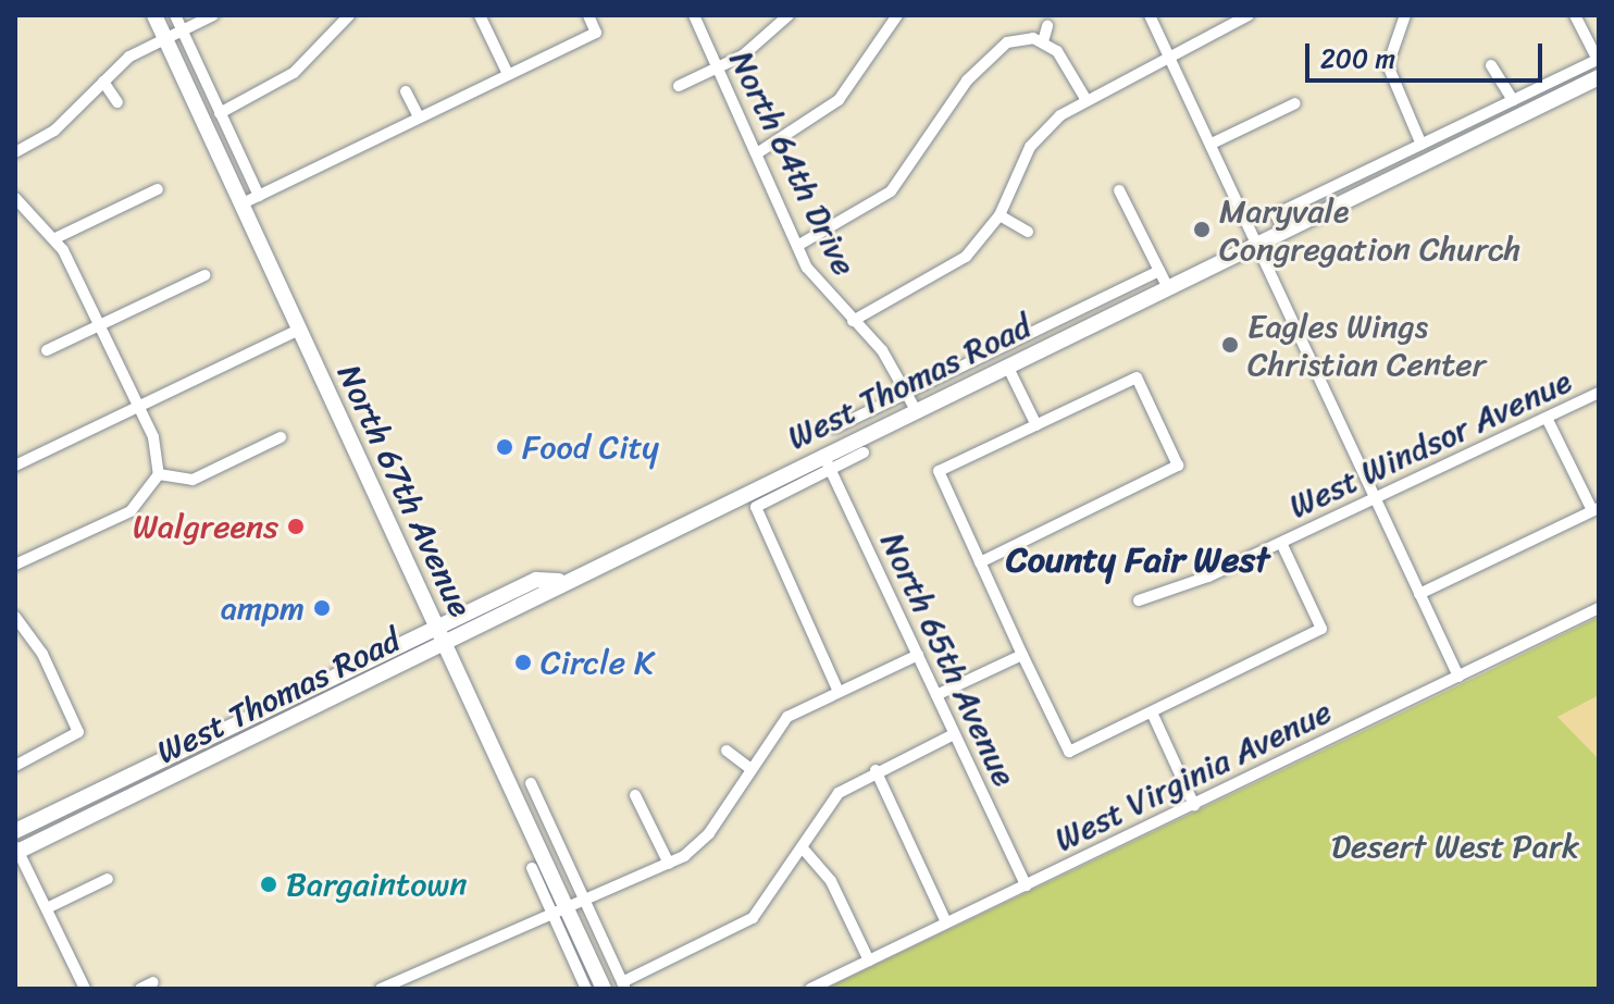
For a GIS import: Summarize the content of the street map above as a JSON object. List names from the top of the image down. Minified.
{"streets":{"main road":["West Thomas Road","North 67th Avenue"],"street":["North 64th Drive","West Windsor Avenue","North 65th Avenue","West Virginia Avenue"]},"crossings":[["North 64th Drive","West Thomas Road"],["West Thomas Road","North 67th Avenue"],["West Thomas Road","North 65th Avenue"],["North 65th Avenue","West Virginia Avenue"]],"districts":["County Fair West"],"parks":["Desert West Park"],"places":["Maryvale Congregation Church","Eagles Wings Christian Center","Food City","Walgreens","ampm","Circle K","Bargaintown"],"scale_bar":"200 m"}
